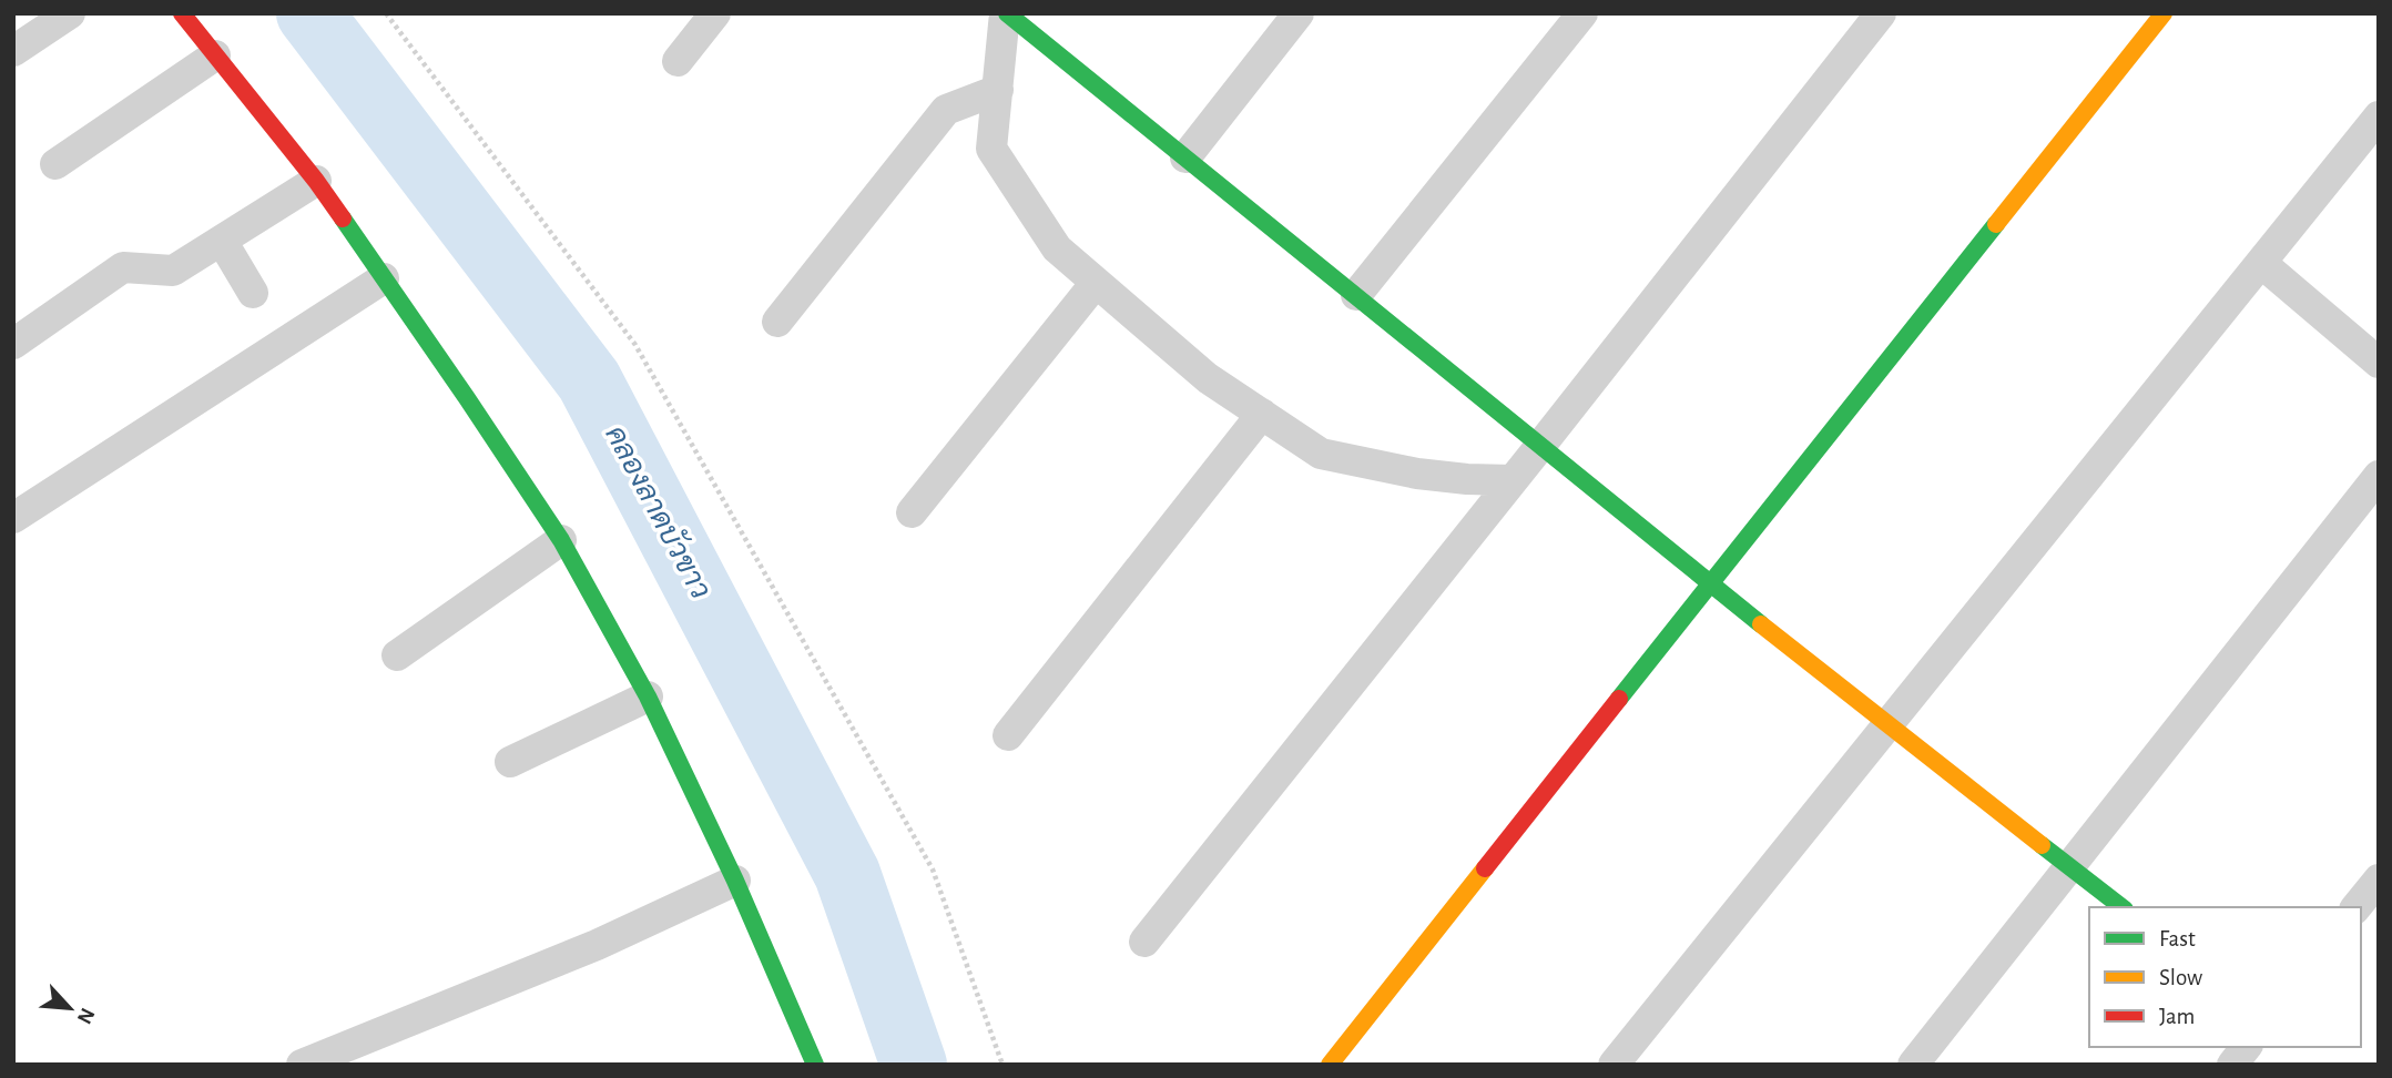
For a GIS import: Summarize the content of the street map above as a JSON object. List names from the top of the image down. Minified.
{"water":["คลองลาดบัวขาว"],"legend":["Fast","Slow","Jam"],"north":"bottom right"}
